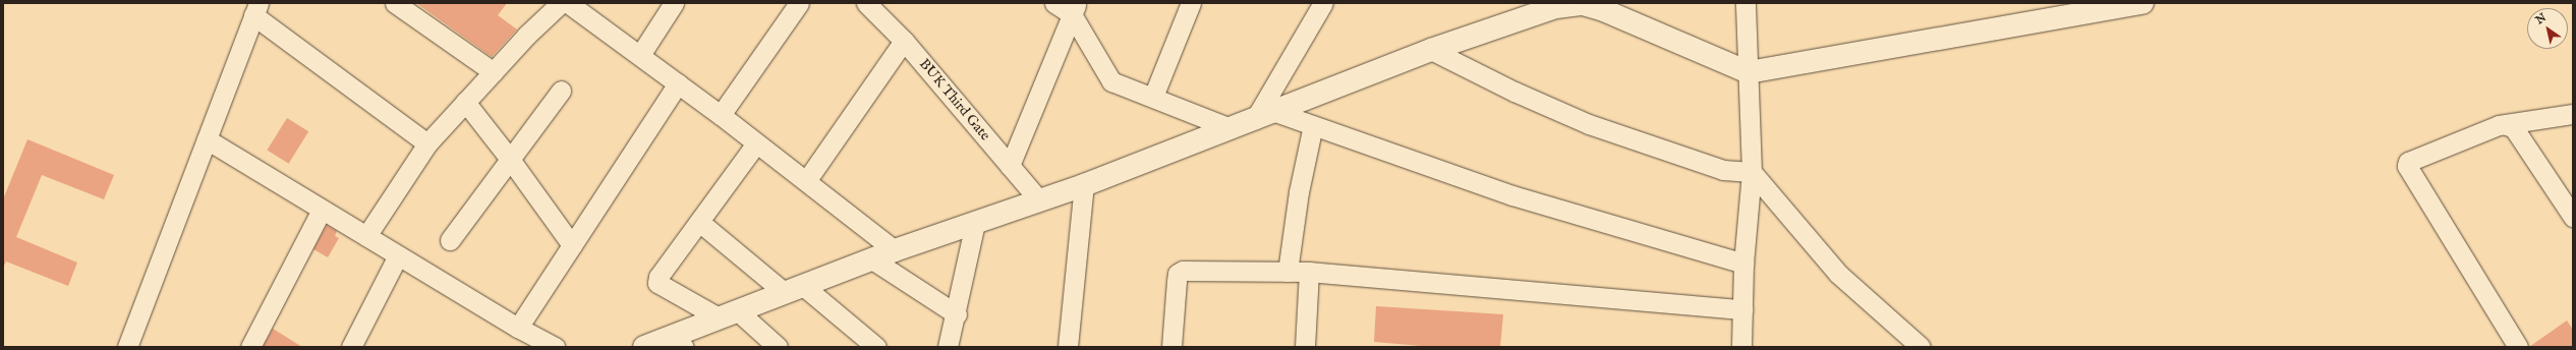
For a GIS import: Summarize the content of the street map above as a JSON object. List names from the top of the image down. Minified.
{"streets":{"street":["BUK Third Gate"]},"north":"top left"}
